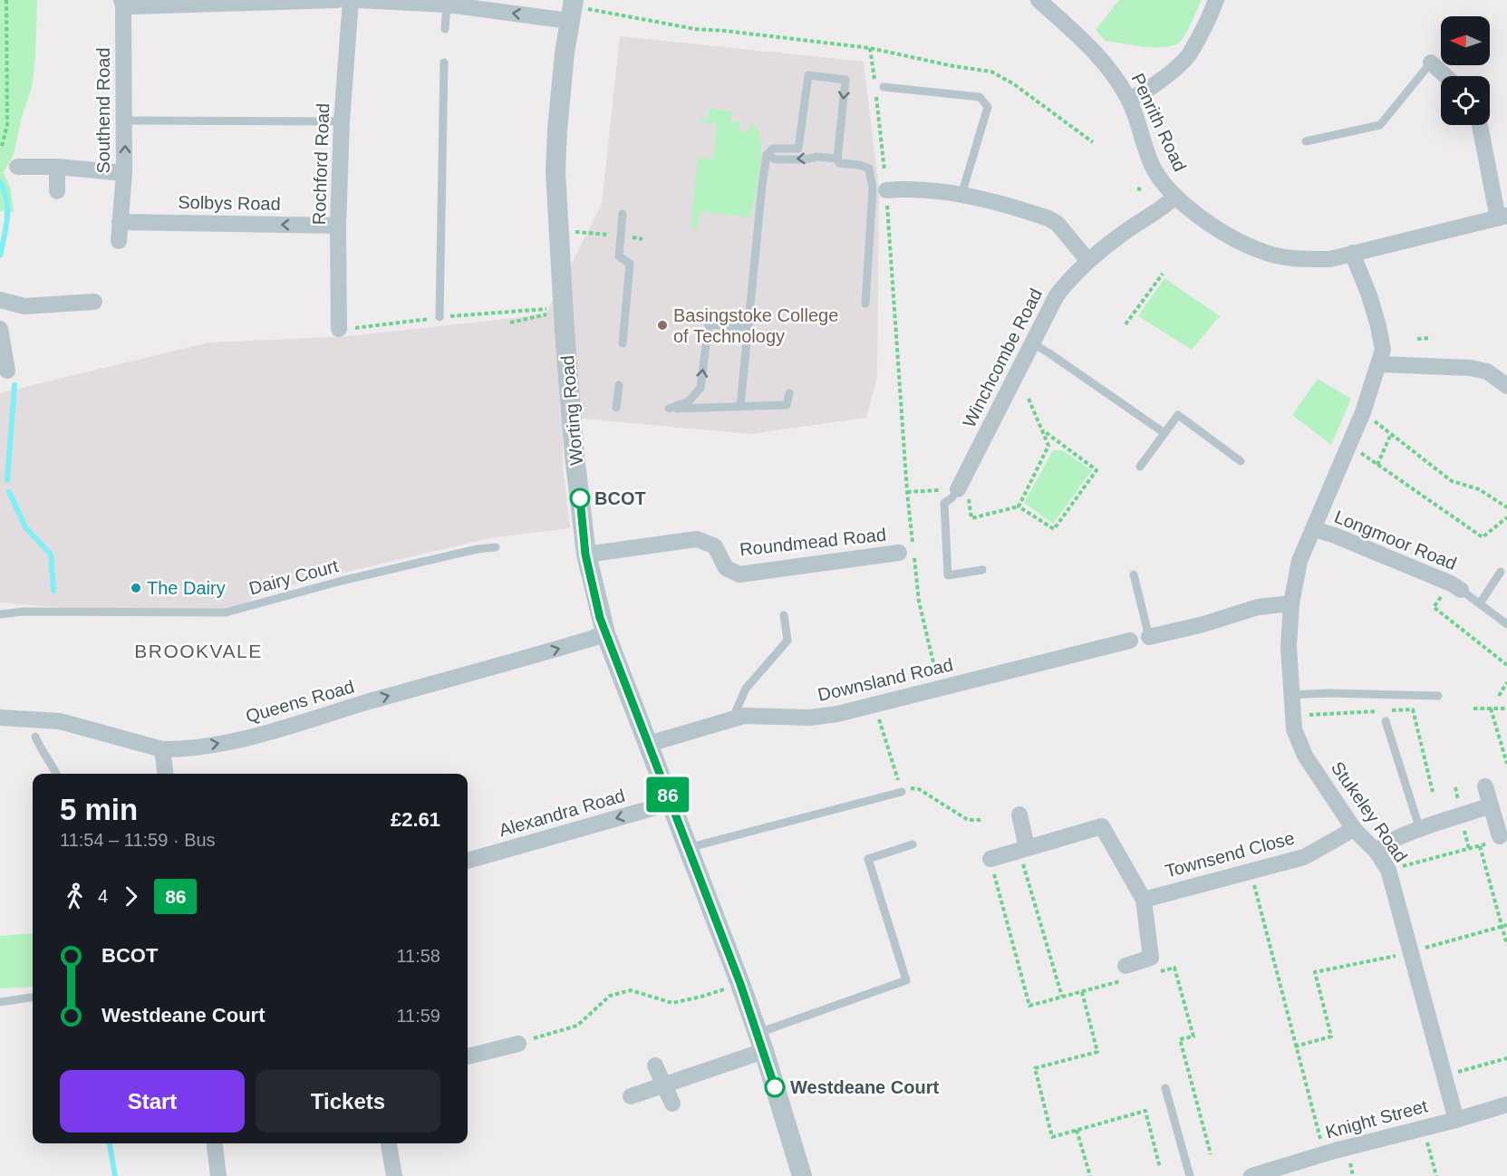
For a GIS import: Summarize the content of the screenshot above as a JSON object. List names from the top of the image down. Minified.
{"streets":{"street":["Southend Road","Penrith Road","Rochford Road","Solbys Road","Winchcombe Road","Worting Road","Longmoor Road","Roundmead Road","Downsland Road","Queens Road","Stukeley Road","Alexandra Road","Townsend Close","Knight Street"],"lane":["Dairy Court"]},"crossings":[["Southend Road","Solbys Road"],["Penrith Road","Winchcombe Road"],["Penrith Road","Stukeley Road"],["Rochford Road","Solbys Road"],["Worting Road","Roundmead Road"],["Worting Road","Downsland Road"],["Worting Road","Queens Road"],["Worting Road","Alexandra Road"],["Longmoor Road","Stukeley Road"],["Stukeley Road","Townsend Close"],["Stukeley Road","Knight Street"]],"one_way":["Solbys Road","Queens Road","Alexandra Road"],"districts":["BROOKVALE"],"places":["Basingstoke College of Technology","BCOT","The Dairy","Westdeane Court"],"lines":["bus line 86"],"north":"left","page":{"on_map":"86","heading":["5 min","11:54 – 11:59 · Bus","£2.61"],"legs":["4","86"],"list":[{"name":"BCOT","value":"11:58"},{"name":"Westdeane Court","value":"11:59"}],"buttons":["Start","Tickets"]}}
